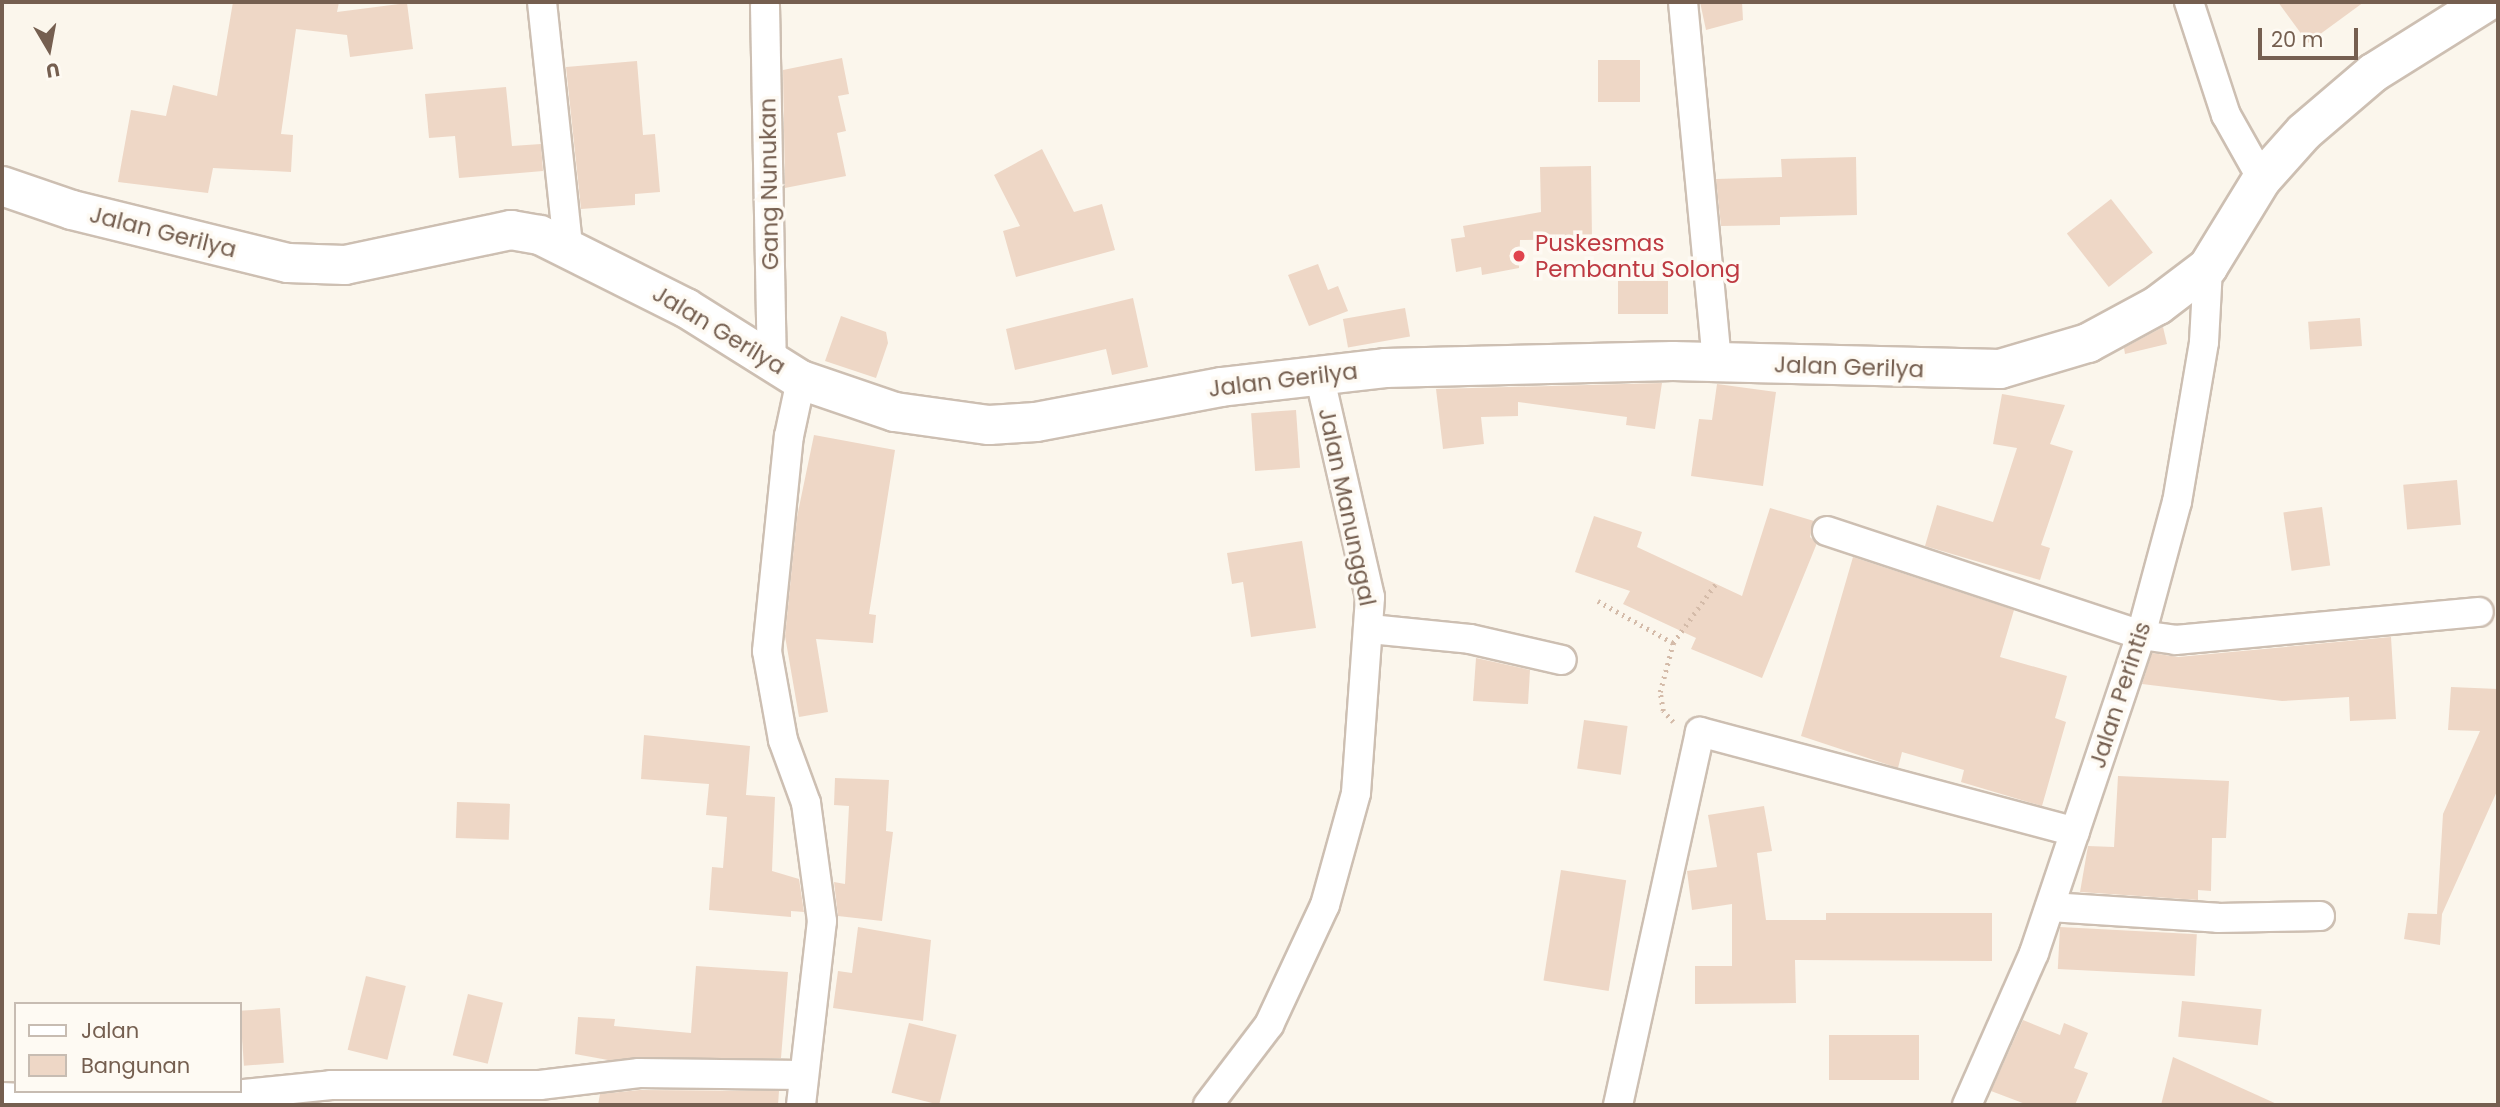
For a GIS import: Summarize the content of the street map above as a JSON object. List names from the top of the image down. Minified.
{"streets":{"street":["Gang Nunukan","Jalan Gerilya","Jalan Manunggal","Jalan Perintis"]},"crossings":[["Gang Nunukan","Jalan Gerilya"],["Jalan Gerilya","Jalan Manunggal"],["Jalan Gerilya","Jalan Perintis"]],"places":["Puskesmas Pembantu Solong"],"legend":["Jalan","Bangunan"],"scale_bar":"20 m","north":"bottom"}
